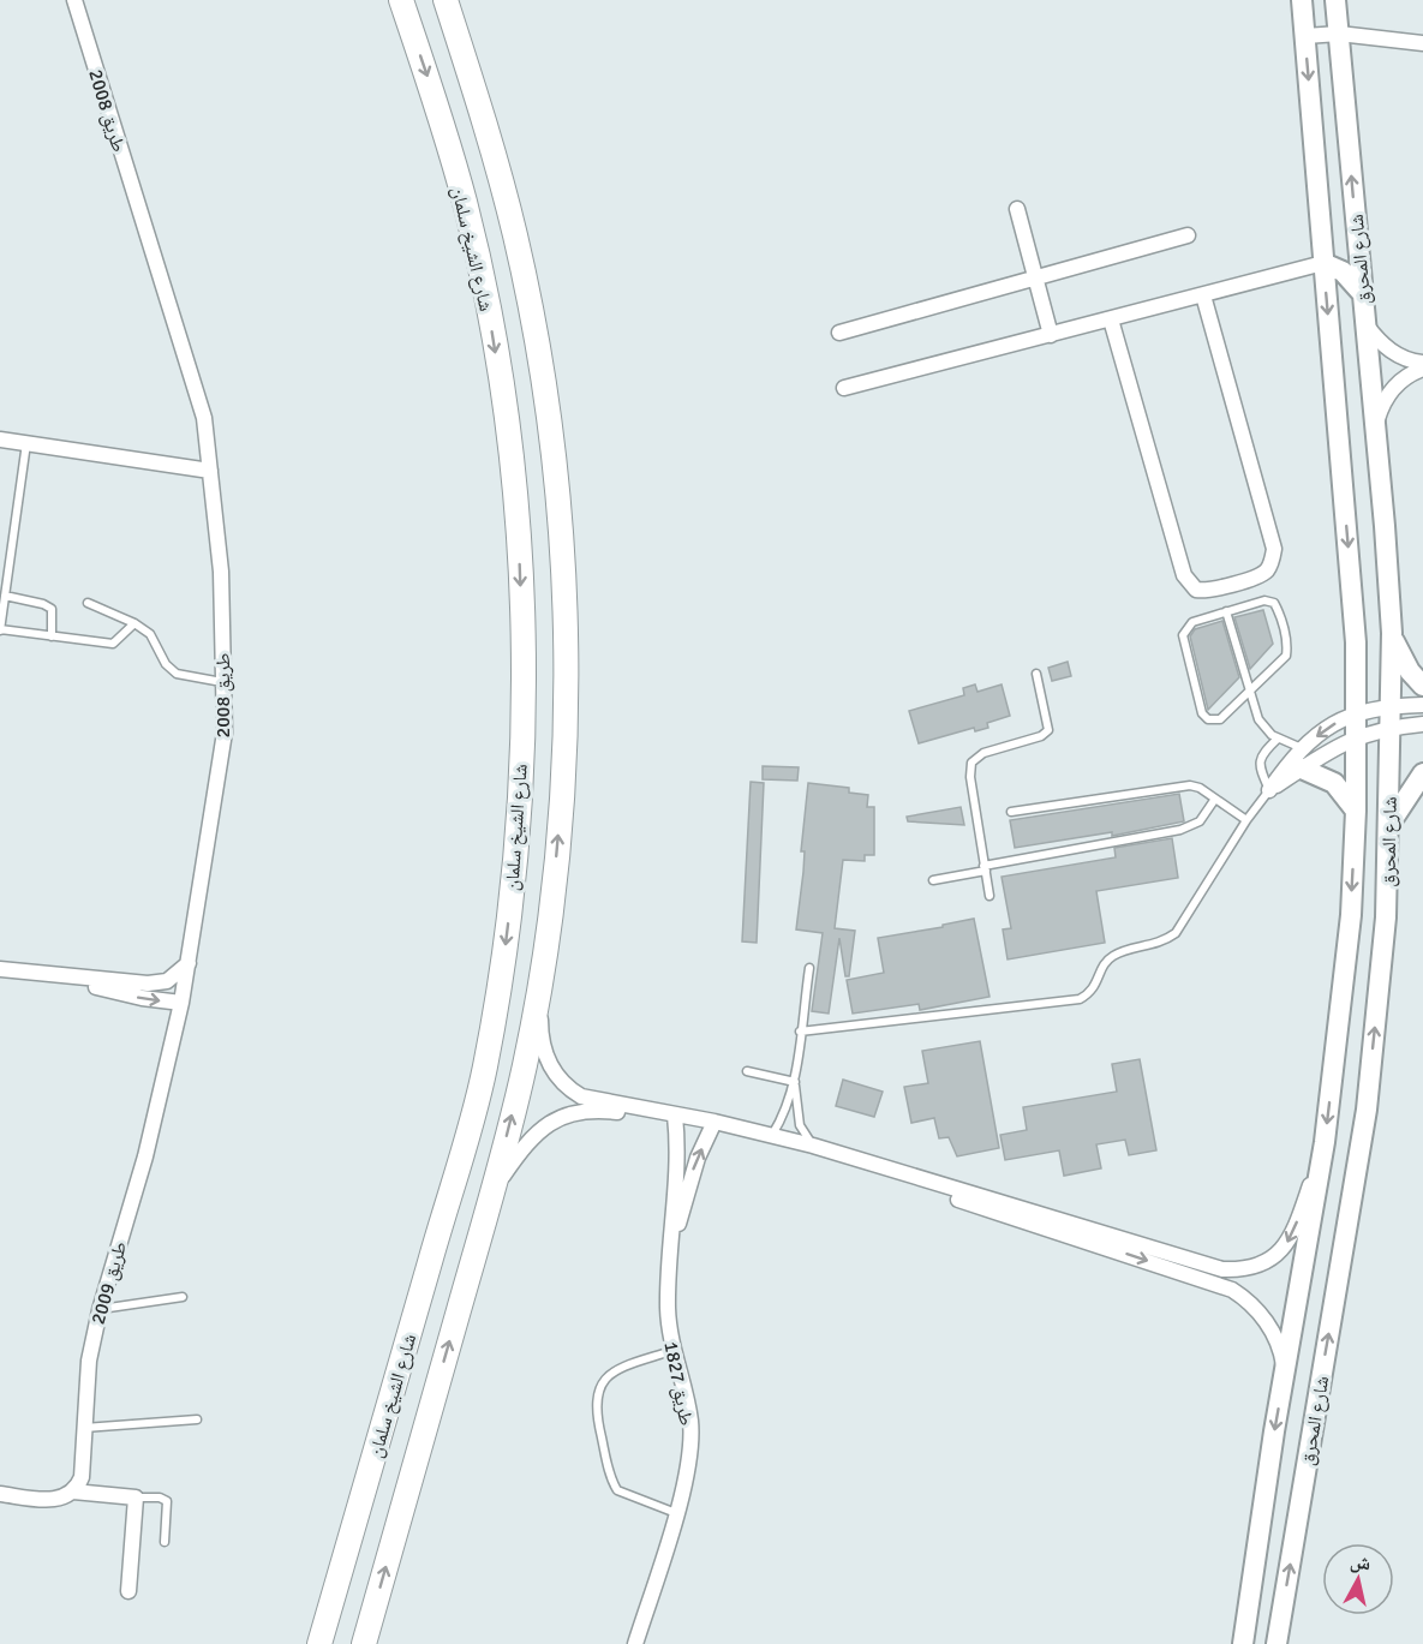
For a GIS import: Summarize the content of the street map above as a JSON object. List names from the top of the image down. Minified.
{"streets":{"main road":["شارع الشيخ سلمان","شارع المحرق"],"street":["طريق 2008","طريق 2009","طريق 1827"]},"crossings":[["طريق 2008","طريق 2009"]],"north":"top"}
